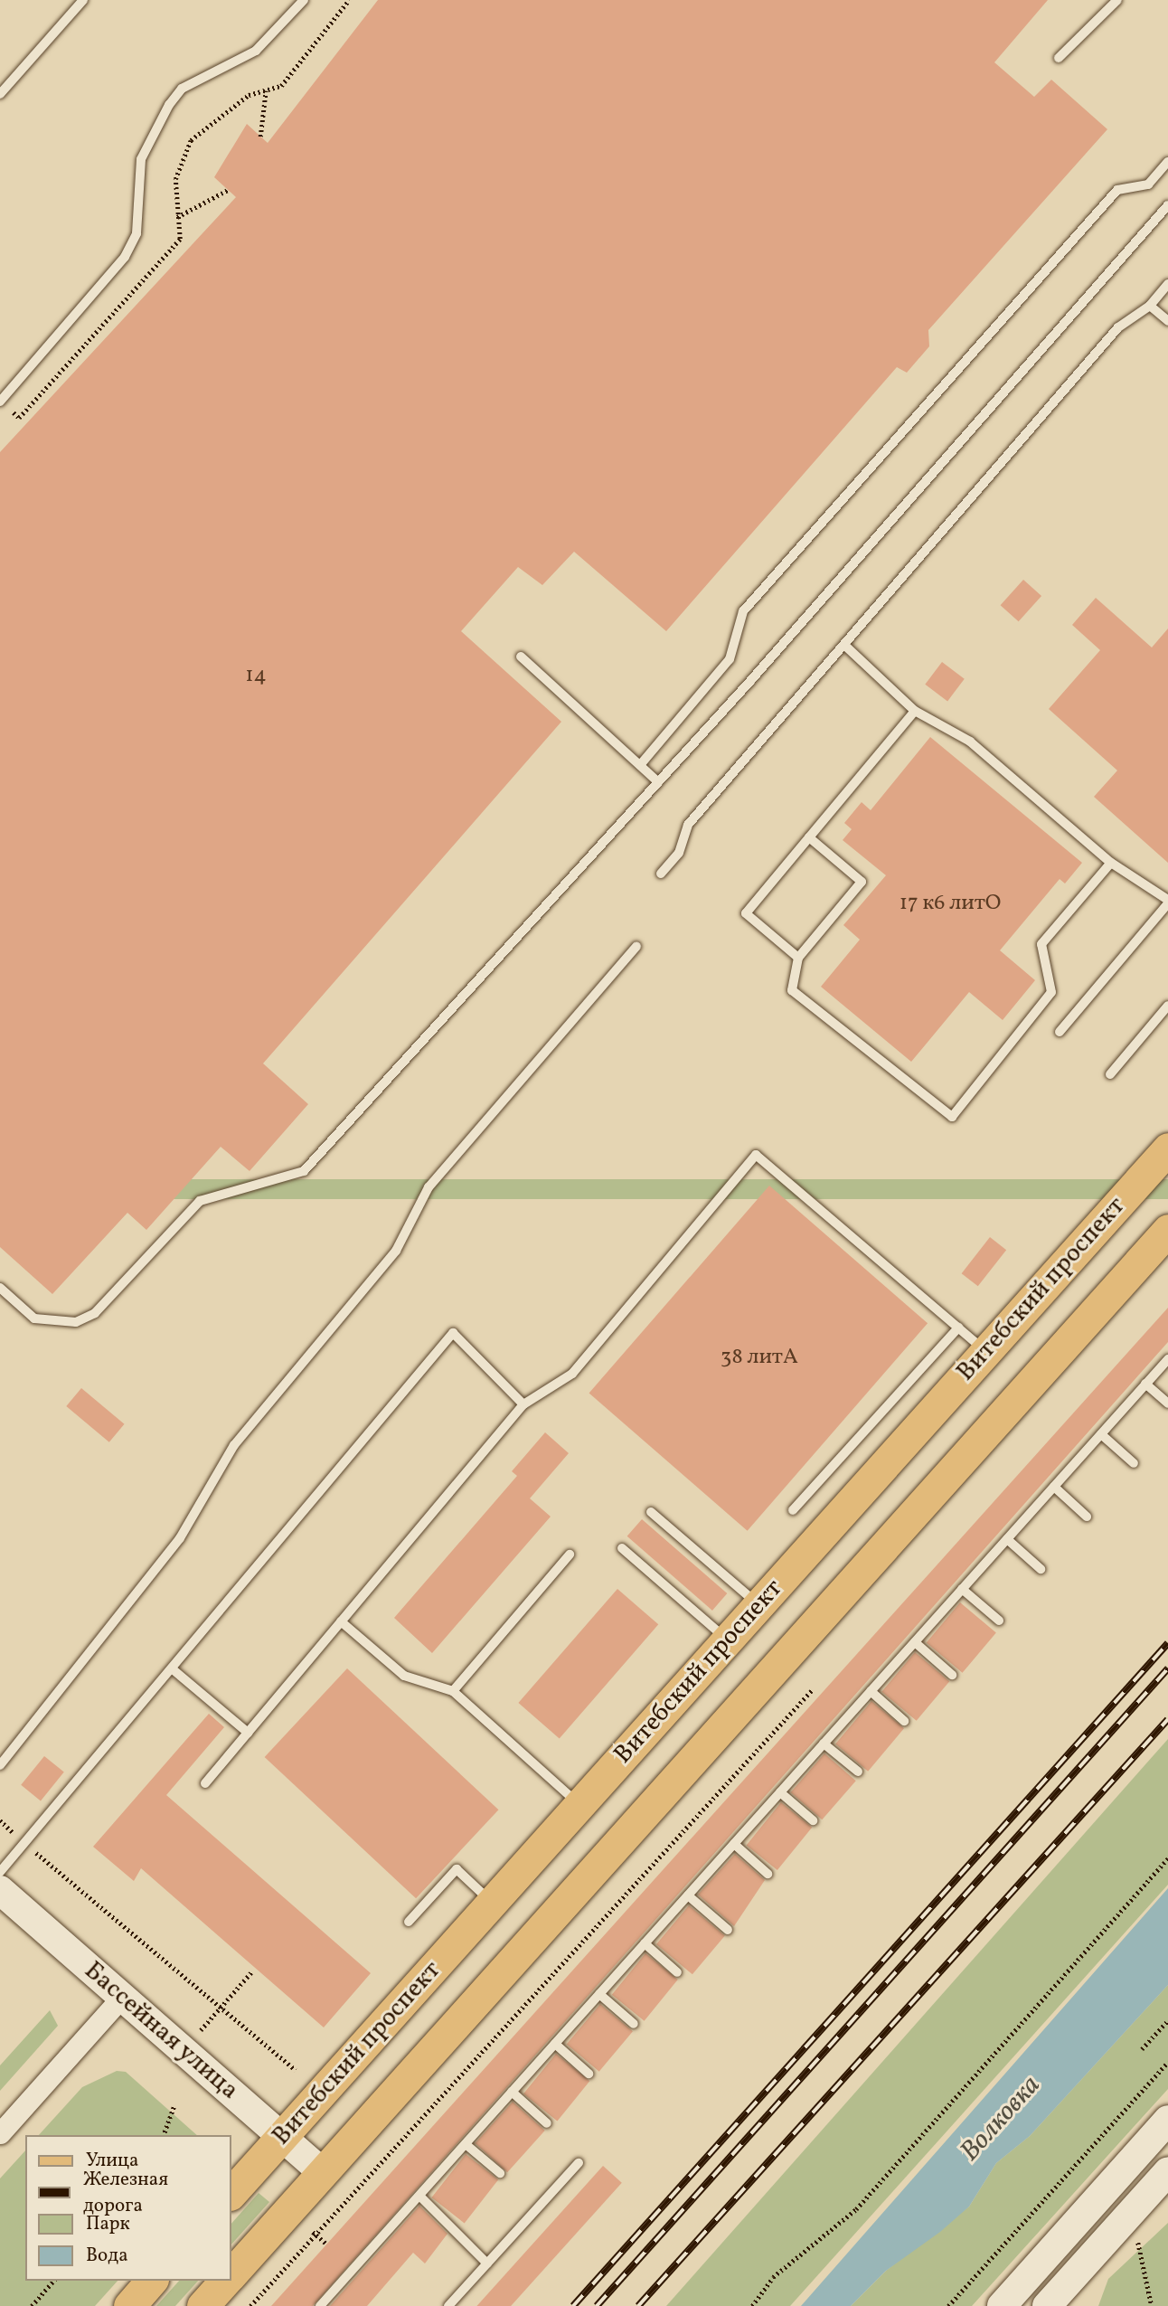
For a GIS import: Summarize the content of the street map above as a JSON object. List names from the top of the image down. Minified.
{"streets":{"main road":["Витебский проспект"],"street":["Бассейная улица"]},"crossings":[["Витебский проспект","Бассейная улица"]],"water":["Волковка"],"house_numbers":["14","17 к6 литО","38 литА"],"legend":["Улица","Железная дорога","Парк","Вода"]}
